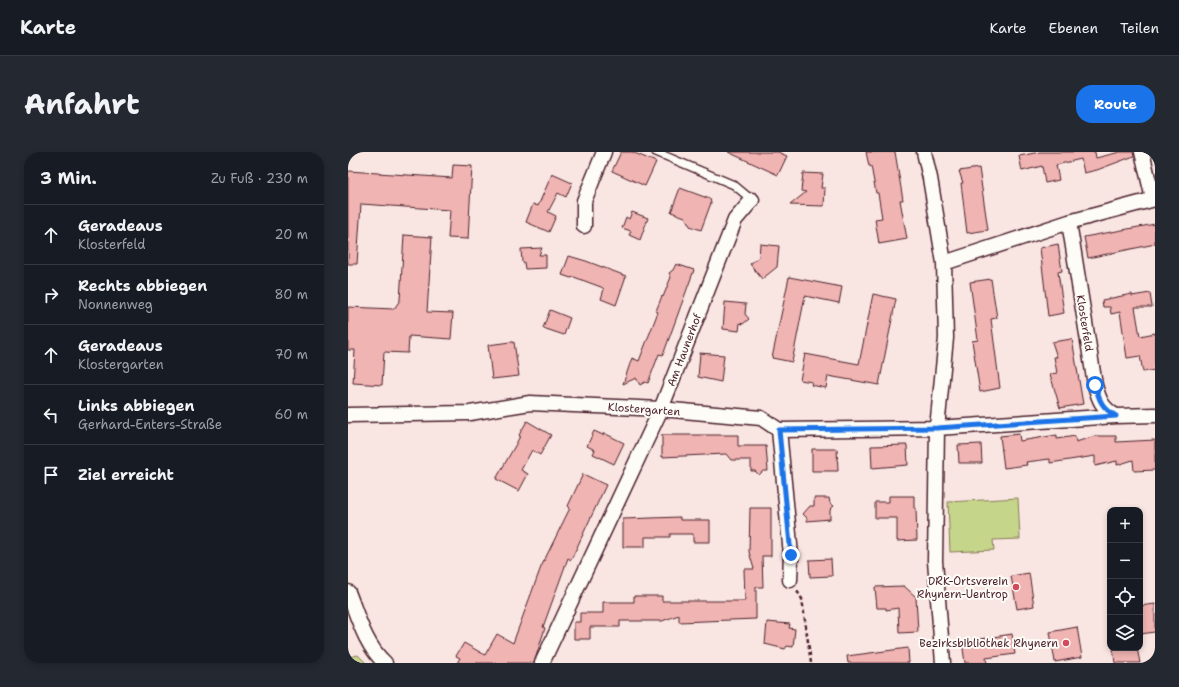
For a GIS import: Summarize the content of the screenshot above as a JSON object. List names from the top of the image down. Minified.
{"streets":{"street":["Klosterfeld","Am Haunerhof","Klostergarten"]},"crossings":[["Am Haunerhof","Klostergarten"]],"places":["DRK-Ortsverein Rhynern-Uentrop","Bezirksbibliothek Rhynern"],"page":{"header":"Karte","nav":["Karte","Ebenen","Teilen"],"title":"Anfahrt","buttons":"Route","heading":["3 Min.","Zu Fuß · 230 m"],"list":[["Geradeaus","Klosterfeld","20 m"],["Rechts abbiegen","Nonnenweg","80 m"],["Geradeaus","Klostergarten","70 m"],["Links abbiegen","Gerhard-Enters-Straße","60 m"],"Ziel erreicht"],"map_buttons":["+","−"]}}
